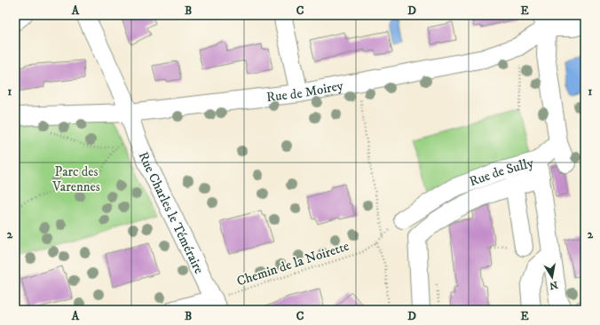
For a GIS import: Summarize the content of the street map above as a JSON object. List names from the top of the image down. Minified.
{"streets":{"street":["Rue de Moirey","Rue de Sully","Rue Charles le Téméraire"],"path":["Chemin de la Noirette"]},"crossings":[["Rue de Moirey","Rue Charles le Téméraire"],["Rue Charles le Téméraire","Chemin de la Noirette"]],"parks":["Parc des Varennes"],"north":"bottom","grid":{"columns":["A","B","C","D","E"],"rows":["1","2"]}}
